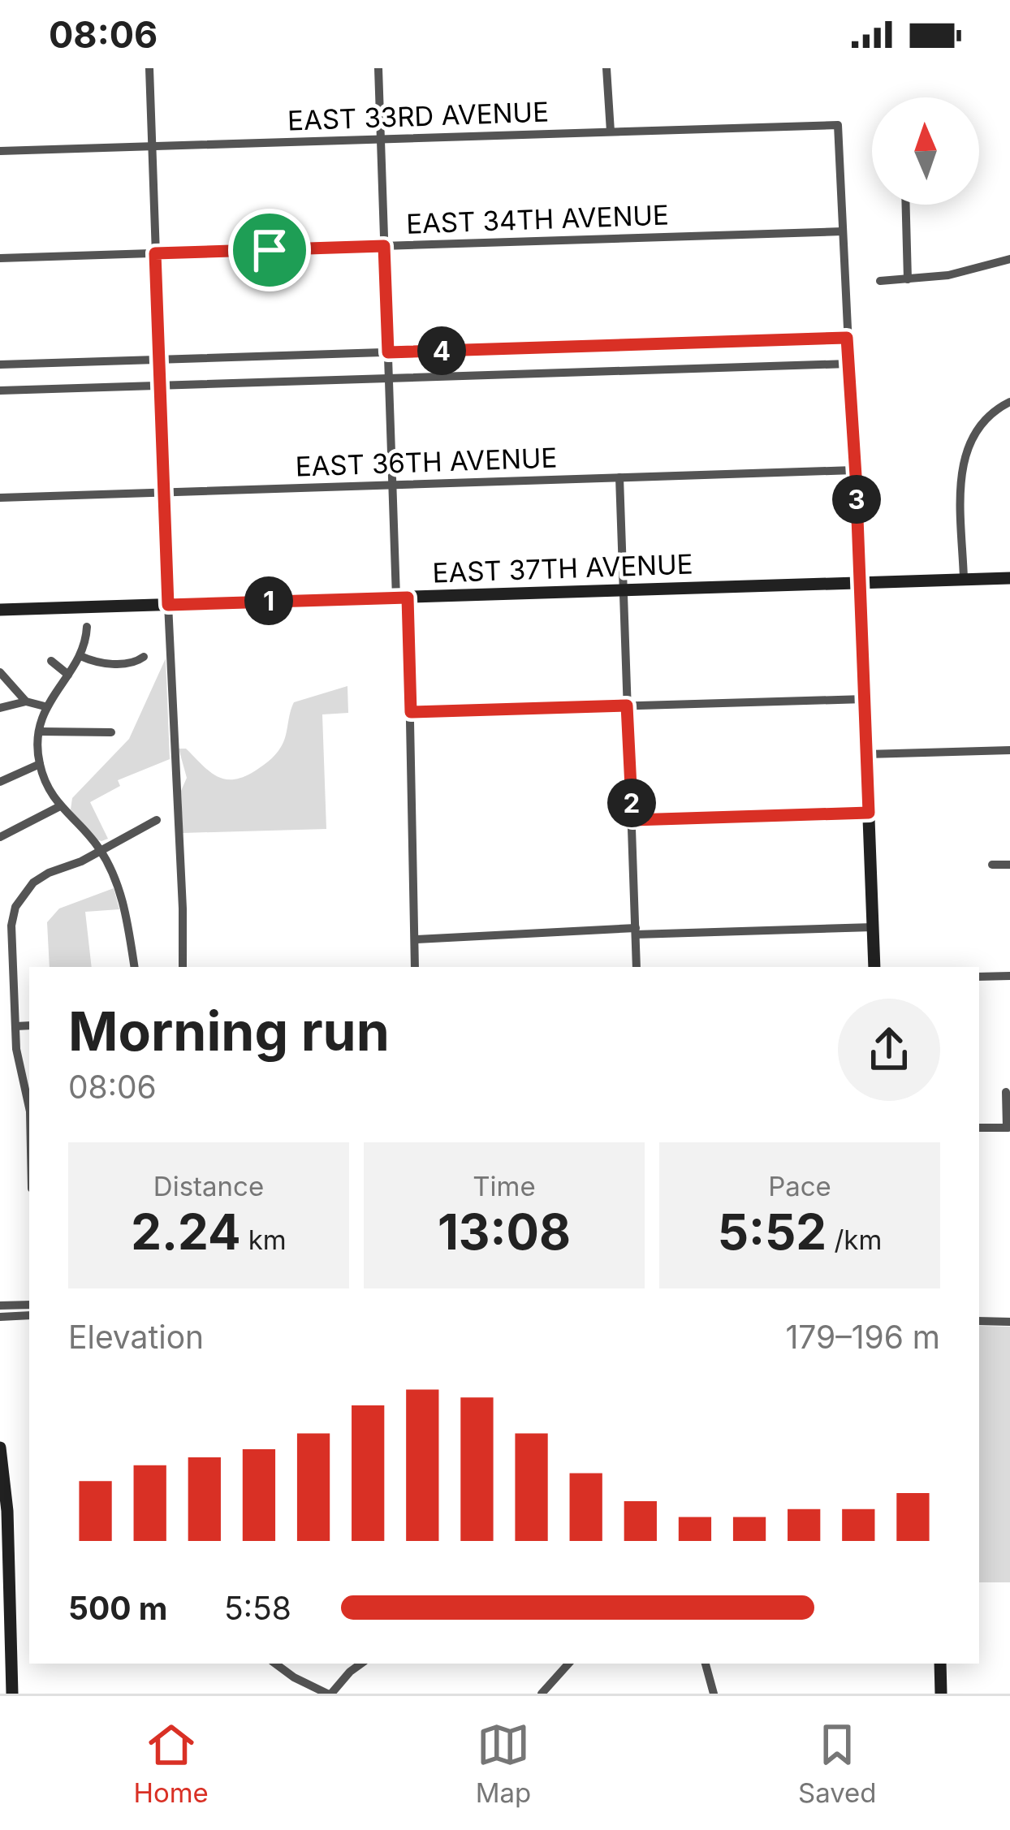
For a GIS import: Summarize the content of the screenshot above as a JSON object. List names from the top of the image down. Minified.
{"streets":{"street":["EAST 33RD AVENUE","EAST 34TH AVENUE","EAST 36TH AVENUE","EAST 37TH AVENUE"]},"crossings":[["EAST 33RD AVENUE","EAST 34TH AVENUE"]],"north":"top","page":{"status":"08:06","pins":["4","3","1","2"],"heading":["Morning run","08:06"],"stats":[["Distance","2.24 km"],["Time","13:08"],["Pace","5:52 /km"]],"chart":["Elevation","179–196 m"],"list":[{"name":"500 m","note":"5:58"}],"tabs":["Home","Map","Saved"]}}
